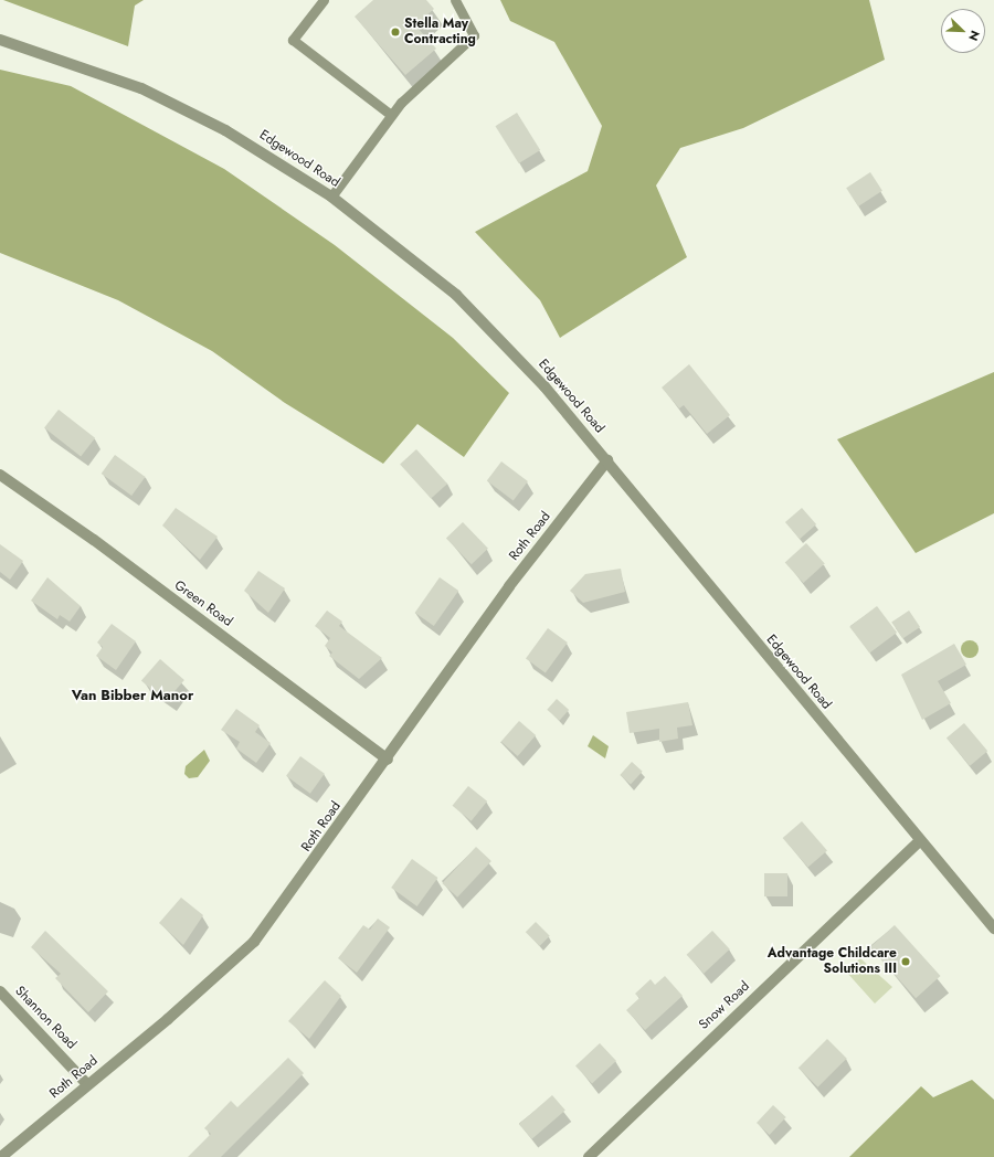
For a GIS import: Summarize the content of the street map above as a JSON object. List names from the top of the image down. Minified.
{"streets":{"street":["Edgewood Road","Roth Road","Green Road","Snow Road","Shannon Road"]},"crossings":[["Edgewood Road","Roth Road"],["Edgewood Road","Snow Road"],["Roth Road","Green Road"],["Roth Road","Shannon Road"]],"districts":["Van Bibber Manor"],"places":["Stella May Contracting","Advantage Childcare Solutions III"],"north":"bottom right"}
